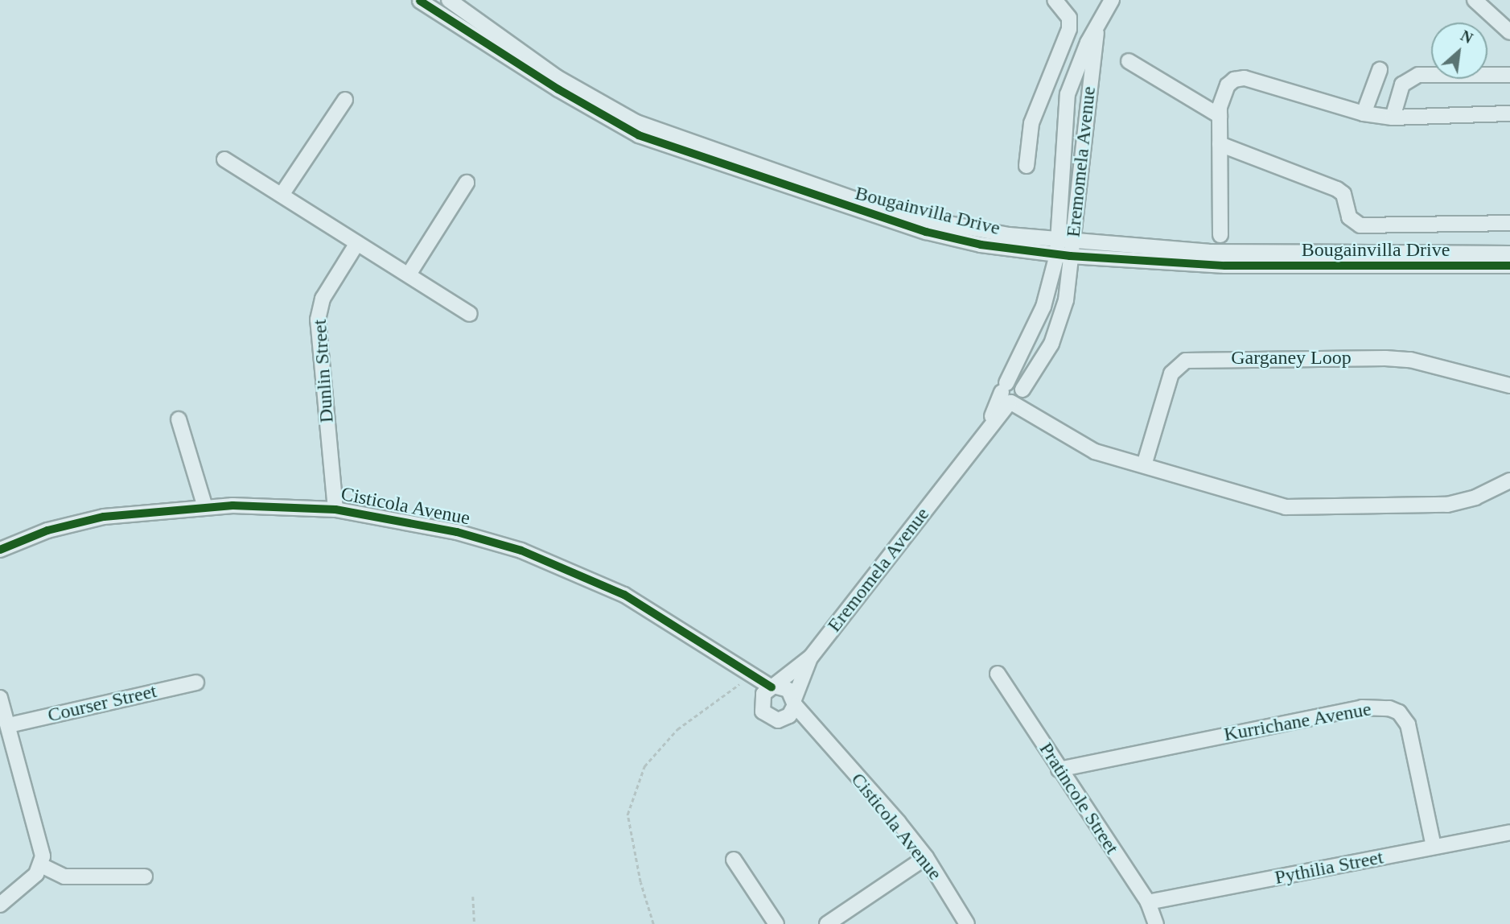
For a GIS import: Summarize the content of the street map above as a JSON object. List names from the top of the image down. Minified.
{"streets":{"street":["Eremomela Avenue","Bougainvilla Drive","Garganey Loop","Dunlin Street","Cisticola Avenue","Courser Street","Kurrichane Avenue","Pratincole Street","Pythilia Street"]},"crossings":[["Eremomela Avenue","Bougainvilla Drive"],["Eremomela Avenue","Cisticola Avenue"],["Dunlin Street","Cisticola Avenue"],["Kurrichane Avenue","Pratincole Street"],["Kurrichane Avenue","Pythilia Street"],["Pratincole Street","Pythilia Street"]],"north":"top right"}
